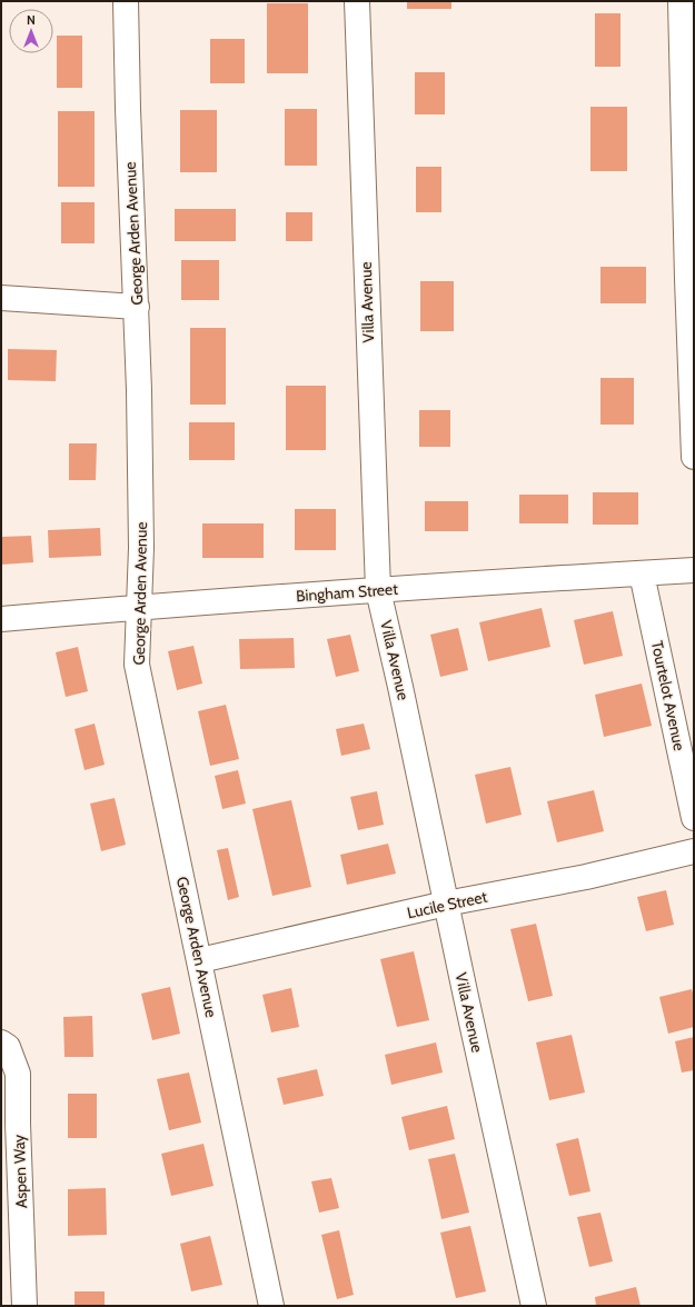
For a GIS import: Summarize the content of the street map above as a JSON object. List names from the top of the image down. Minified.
{"streets":{"street":["George Arden Avenue","Villa Avenue","Bingham Street","Tourtelot Avenue","Lucile Street","Aspen Way"]},"crossings":[["George Arden Avenue","Bingham Street"],["George Arden Avenue","Lucile Street"],["Villa Avenue","Bingham Street"],["Villa Avenue","Lucile Street"],["Bingham Street","Tourtelot Avenue"]],"north":"top"}
